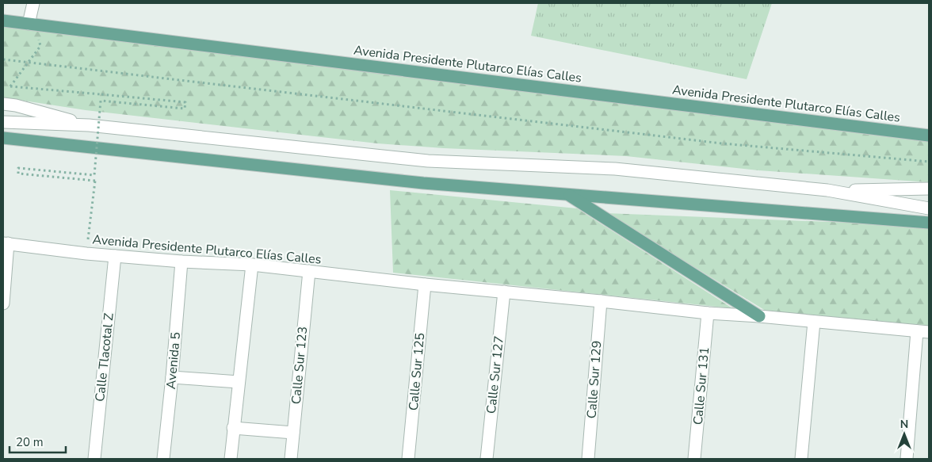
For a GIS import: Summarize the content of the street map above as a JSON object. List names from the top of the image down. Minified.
{"streets":{"main road":["Avenida Presidente Plutarco Elías Calles"],"street":["Calle Tlacotal Z","Avenida 5","Calle Sur 123","Calle Sur 125","Calle Sur 127","Calle Sur 129","Calle Sur 131"]},"crossings":[["Avenida Presidente Plutarco Elías Calles","Calle Tlacotal Z"],["Avenida Presidente Plutarco Elías Calles","Avenida 5"],["Avenida Presidente Plutarco Elías Calles","Calle Sur 123"],["Avenida Presidente Plutarco Elías Calles","Calle Sur 125"],["Avenida Presidente Plutarco Elías Calles","Calle Sur 127"],["Avenida Presidente Plutarco Elías Calles","Calle Sur 129"],["Avenida Presidente Plutarco Elías Calles","Calle Sur 131"]],"scale_bar":"20 m","north":"top"}
